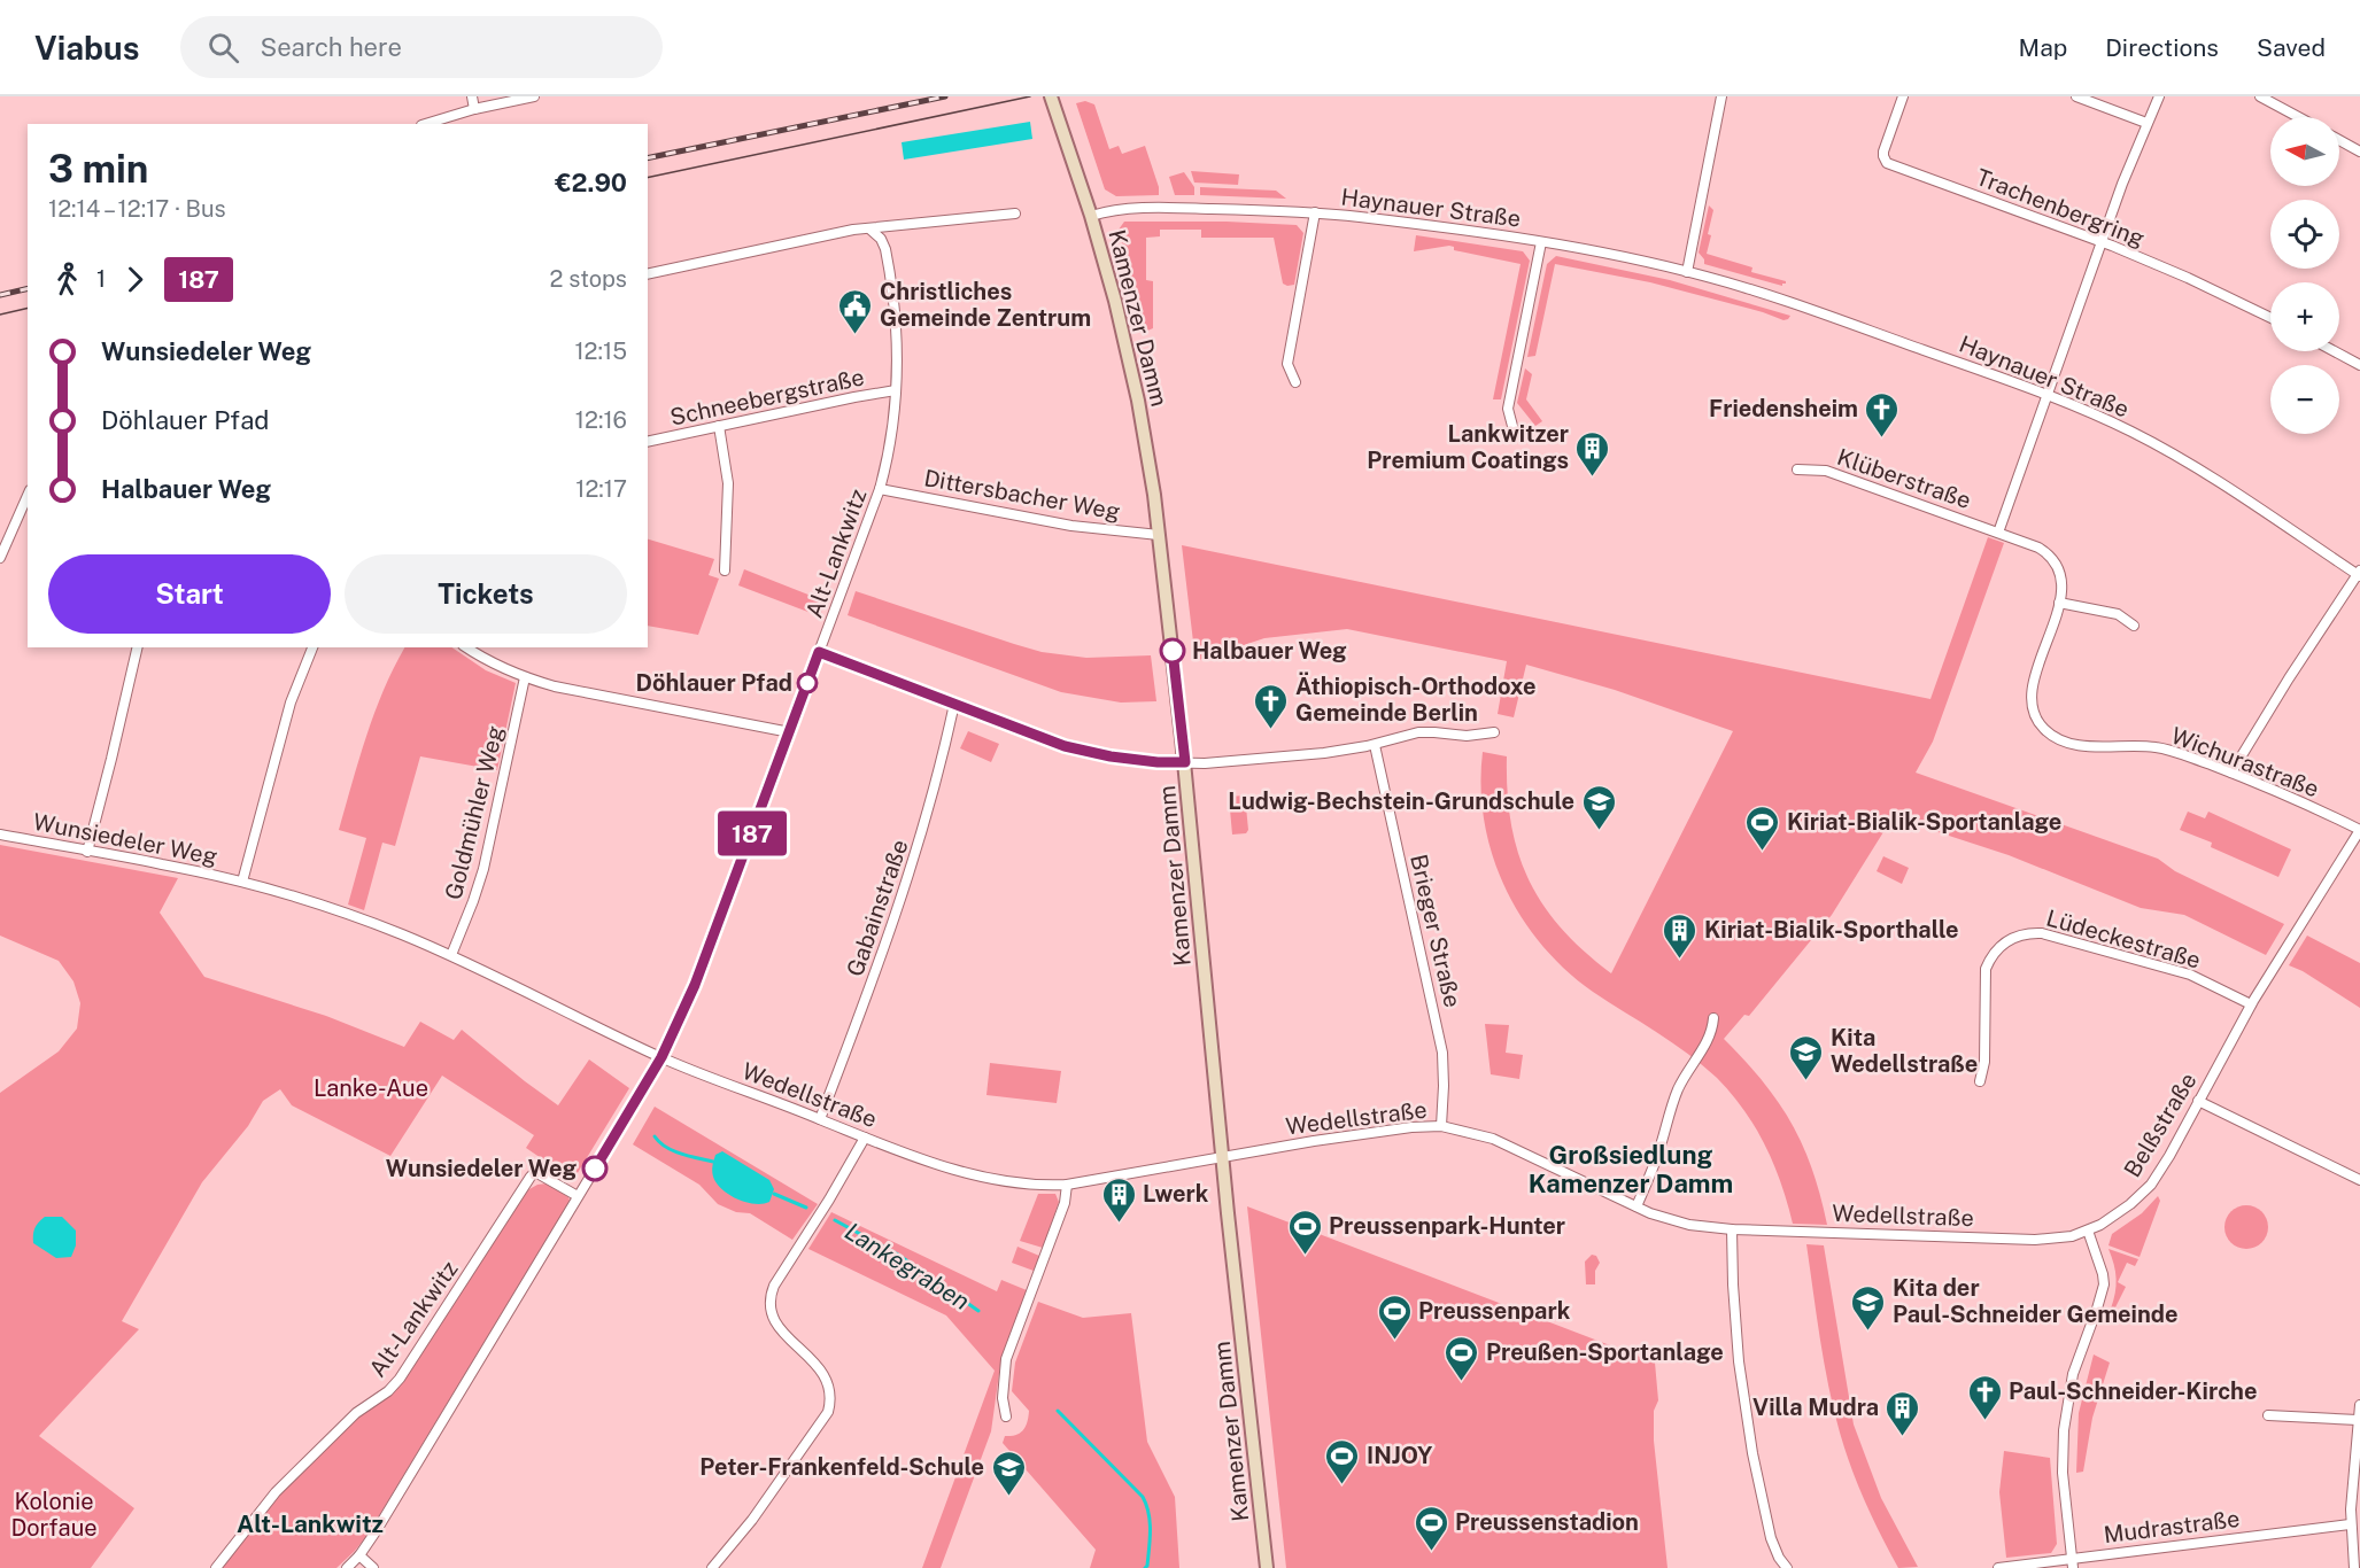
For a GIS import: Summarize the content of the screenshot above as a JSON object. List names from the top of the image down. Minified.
{"streets":{"main road":["Kamenzer Damm"],"street":["Haynauer Straße","Trachenbergring","Schneebergstraße","Klüberstraße","Dittersbacher Weg","Alt-Lankwitz","Wichurastraße","Goldmühler Weg","Wunsiedeler Weg","Gabainstraße","Brieger Straße","Lüdeckestraße","Wedellstraße","Belßstraße","Mudrastraße"]},"crossings":[["Haynauer Straße","Kamenzer Damm"],["Kamenzer Damm","Dittersbacher Weg"],["Kamenzer Damm","Wedellstraße"],["Schneebergstraße","Alt-Lankwitz"],["Klüberstraße","Wichurastraße"],["Dittersbacher Weg","Alt-Lankwitz"],["Alt-Lankwitz","Wunsiedeler Weg"],["Alt-Lankwitz","Wedellstraße"],["Wichurastraße","Belßstraße"],["Goldmühler Weg","Wunsiedeler Weg"],["Wunsiedeler Weg","Wedellstraße"],["Gabainstraße","Wedellstraße"],["Brieger Straße","Wedellstraße"],["Lüdeckestraße","Belßstraße"],["Wedellstraße","Belßstraße"]],"districts":["Großsiedlung Kamenzer Damm","Alt-Lankwitz"],"water":["Lankegraben"],"parks":["Lanke-Aue","Kolonie Dorfaue"],"places":{"public building":["Christliches Gemeinde Zentrum"],"church":["Friedensheim","Äthiopisch-Orthodoxe Gemeinde Berlin","Paul-Schneider-Kirche"],"building":["Lankwitzer Premium Coatings","Kiriat-Bialik-Sporthalle","Lwerk","Villa Mudra"],"other":["Halbauer Weg","Döhlauer Pfad","Wunsiedeler Weg"],"school or university":["Ludwig-Bechstein-Grundschule","Kita Wedellstraße","Kita der Paul-Schneider Gemeinde","Peter-Frankenfeld-Schule"],"sports":["Kiriat-Bialik-Sportanlage","Preussenpark-Hunter","Preussenpark","Preußen-Sportanlage","INJOY","Preussenstadion"]},"lines":["bus line 187"],"north":"left","page":{"header":"Viabus","search":"Search here","nav":["Map","Directions","Saved"],"on_map":"187","map_buttons":["+","−"],"heading":["3 min","12:14 – 12:17 · Bus","€2.90"],"legs":["1","187","2 stops"],"list":[{"name":"Wunsiedeler Weg","value":"12:15"},{"name":"Döhlauer Pfad","value":"12:16"},{"name":"Halbauer Weg","value":"12:17"}],"buttons":["Start","Tickets"]}}
